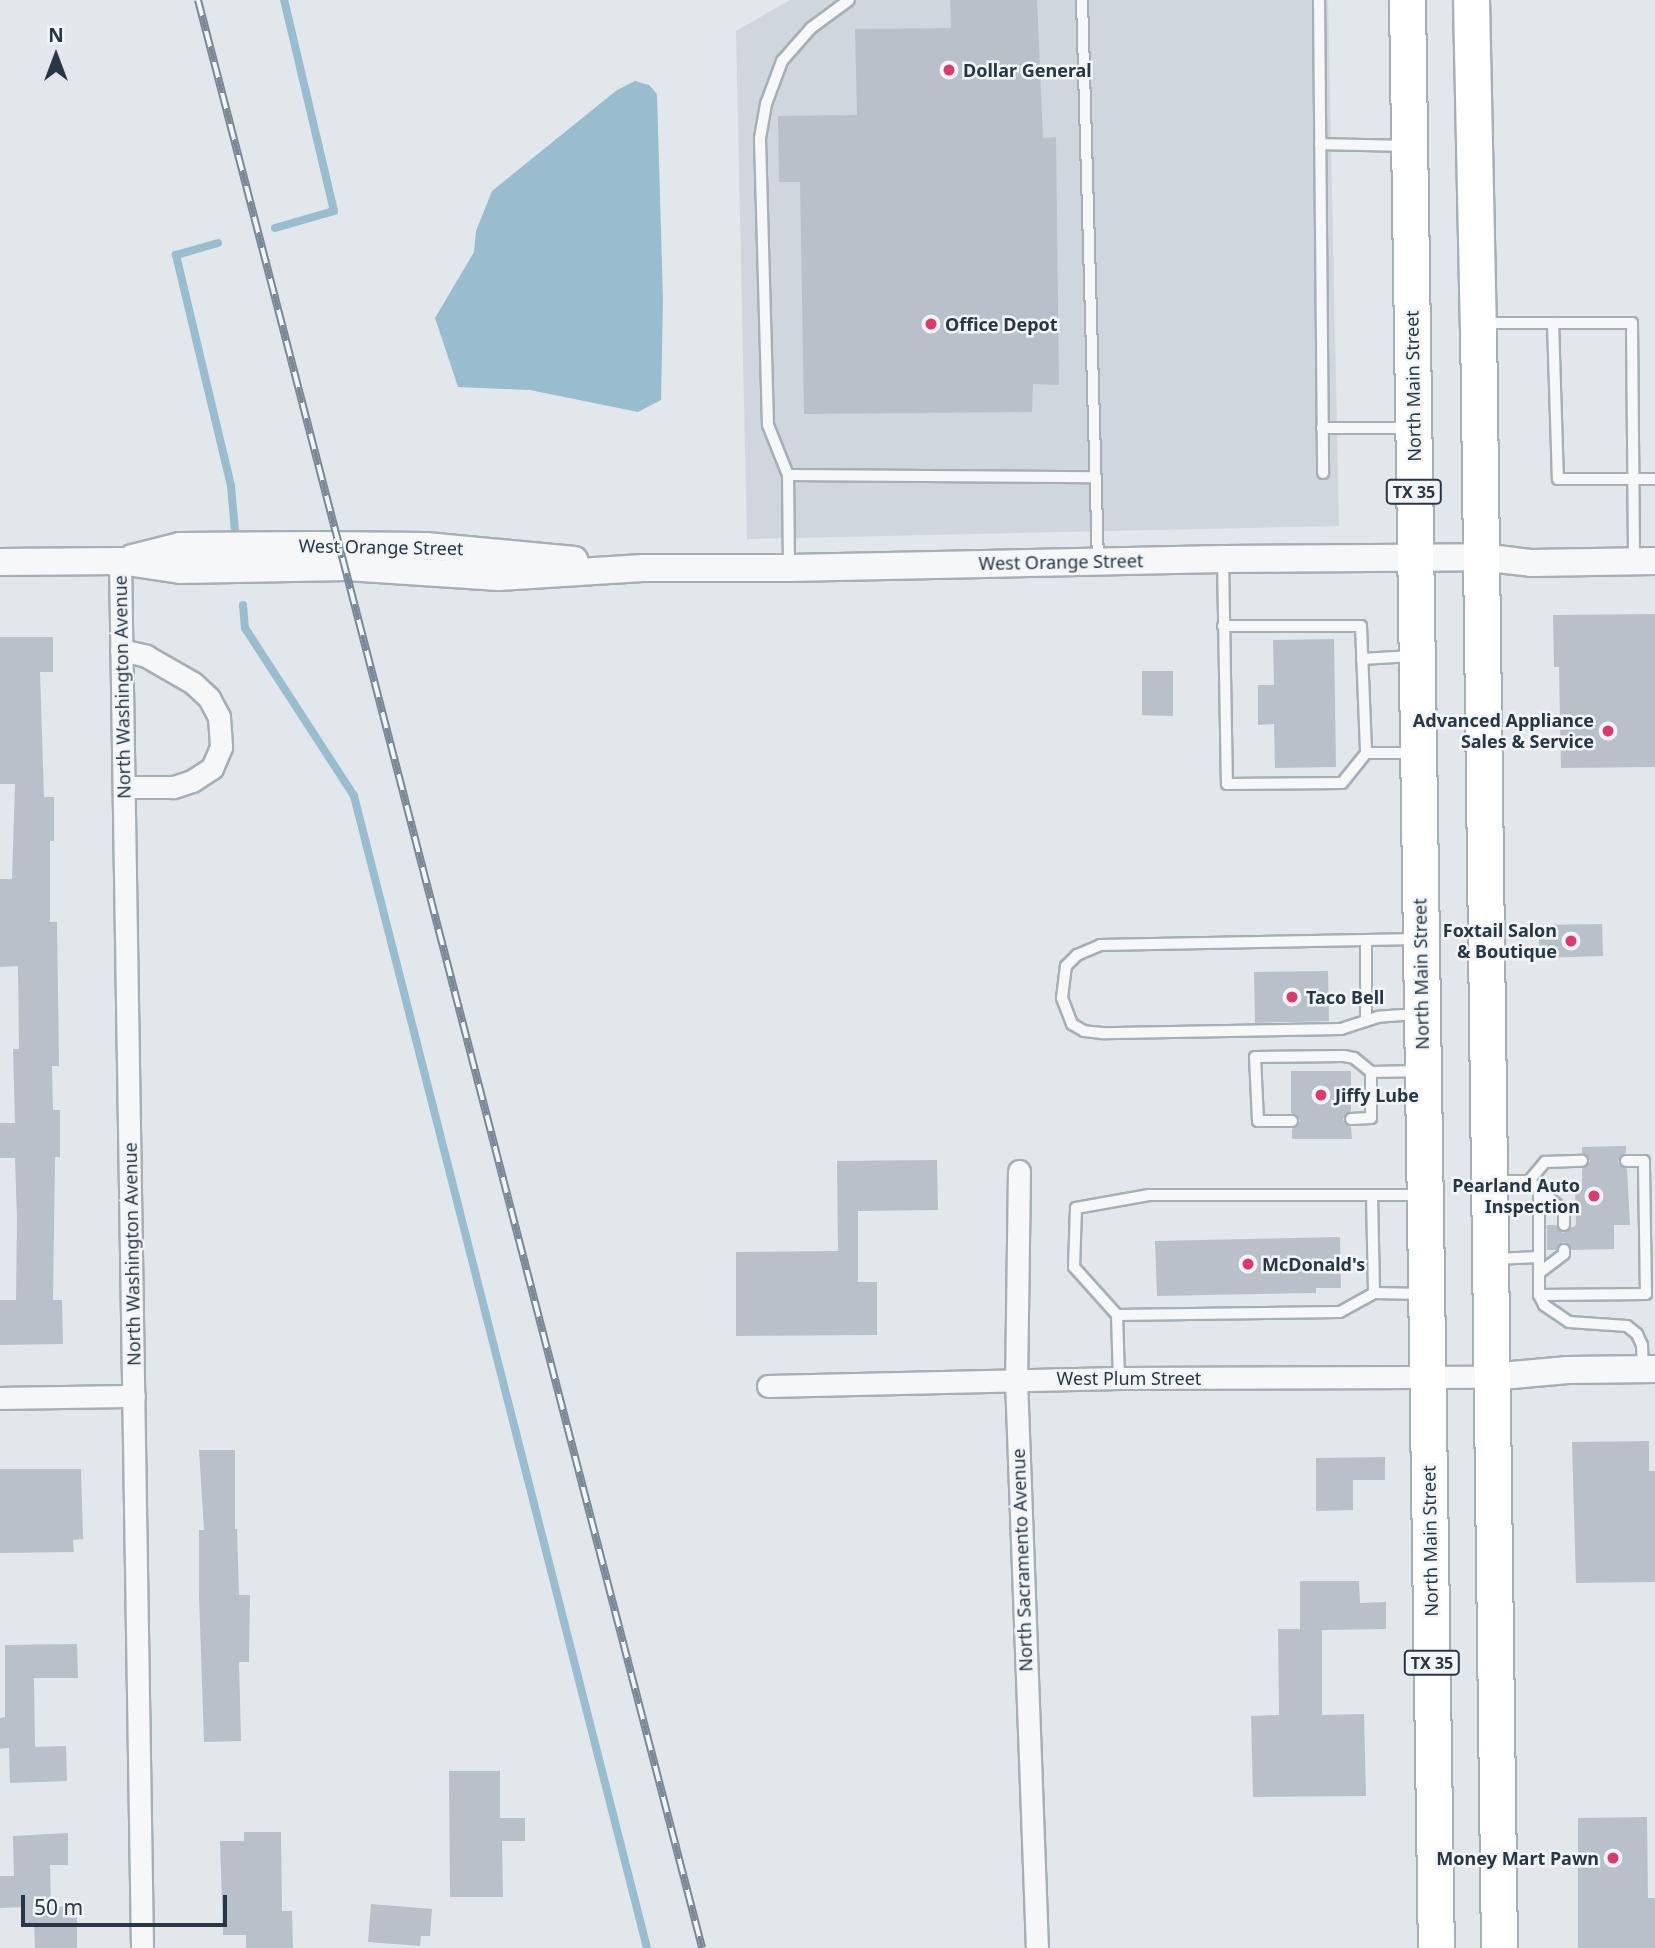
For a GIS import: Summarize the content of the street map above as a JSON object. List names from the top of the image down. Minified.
{"streets":{"main road":["North Main Street","TX 35"],"street":["West Orange Street","North Washington Avenue","West Plum Street","North Sacramento Avenue"]},"crossings":[["North Main Street","West Orange Street"],["North Main Street","West Plum Street"],["West Orange Street","North Washington Avenue"],["West Plum Street","North Sacramento Avenue"]],"places":["Dollar General","Office Depot","Advanced Appliance Sales & Service","Foxtail Salon & Boutique","Taco Bell","Jiffy Lube","Pearland Auto Inspection","McDonald's","Money Mart Pawn"],"scale_bar":"50 m","north":"top"}
